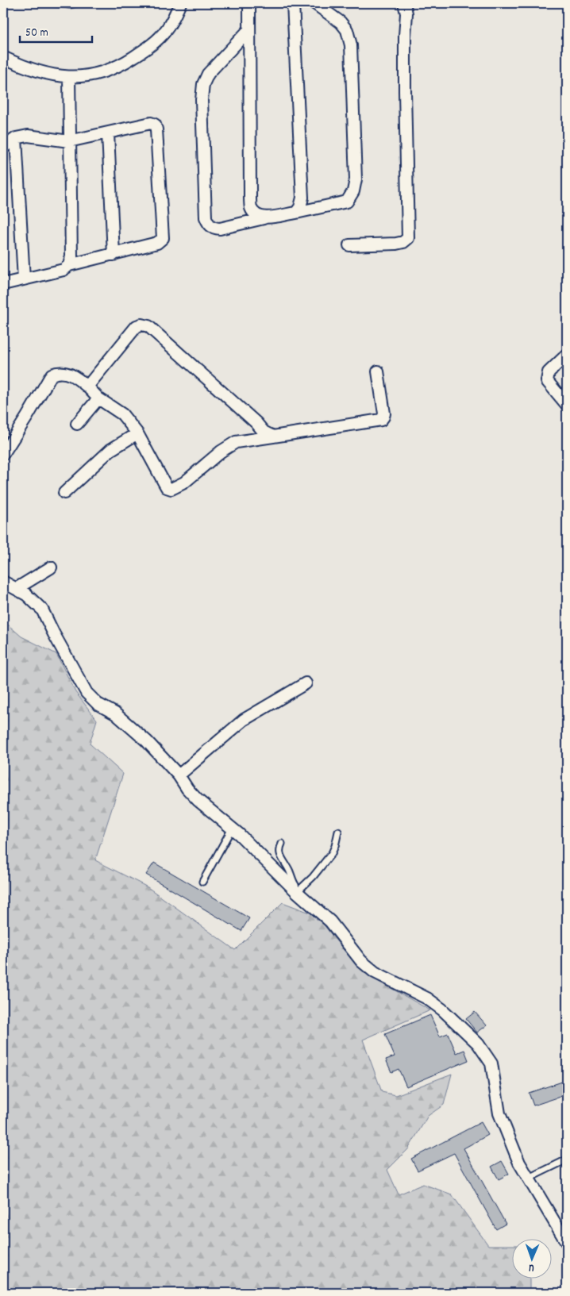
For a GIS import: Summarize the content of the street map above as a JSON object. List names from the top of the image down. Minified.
{"scale_bar":"50 m","north":"bottom"}
